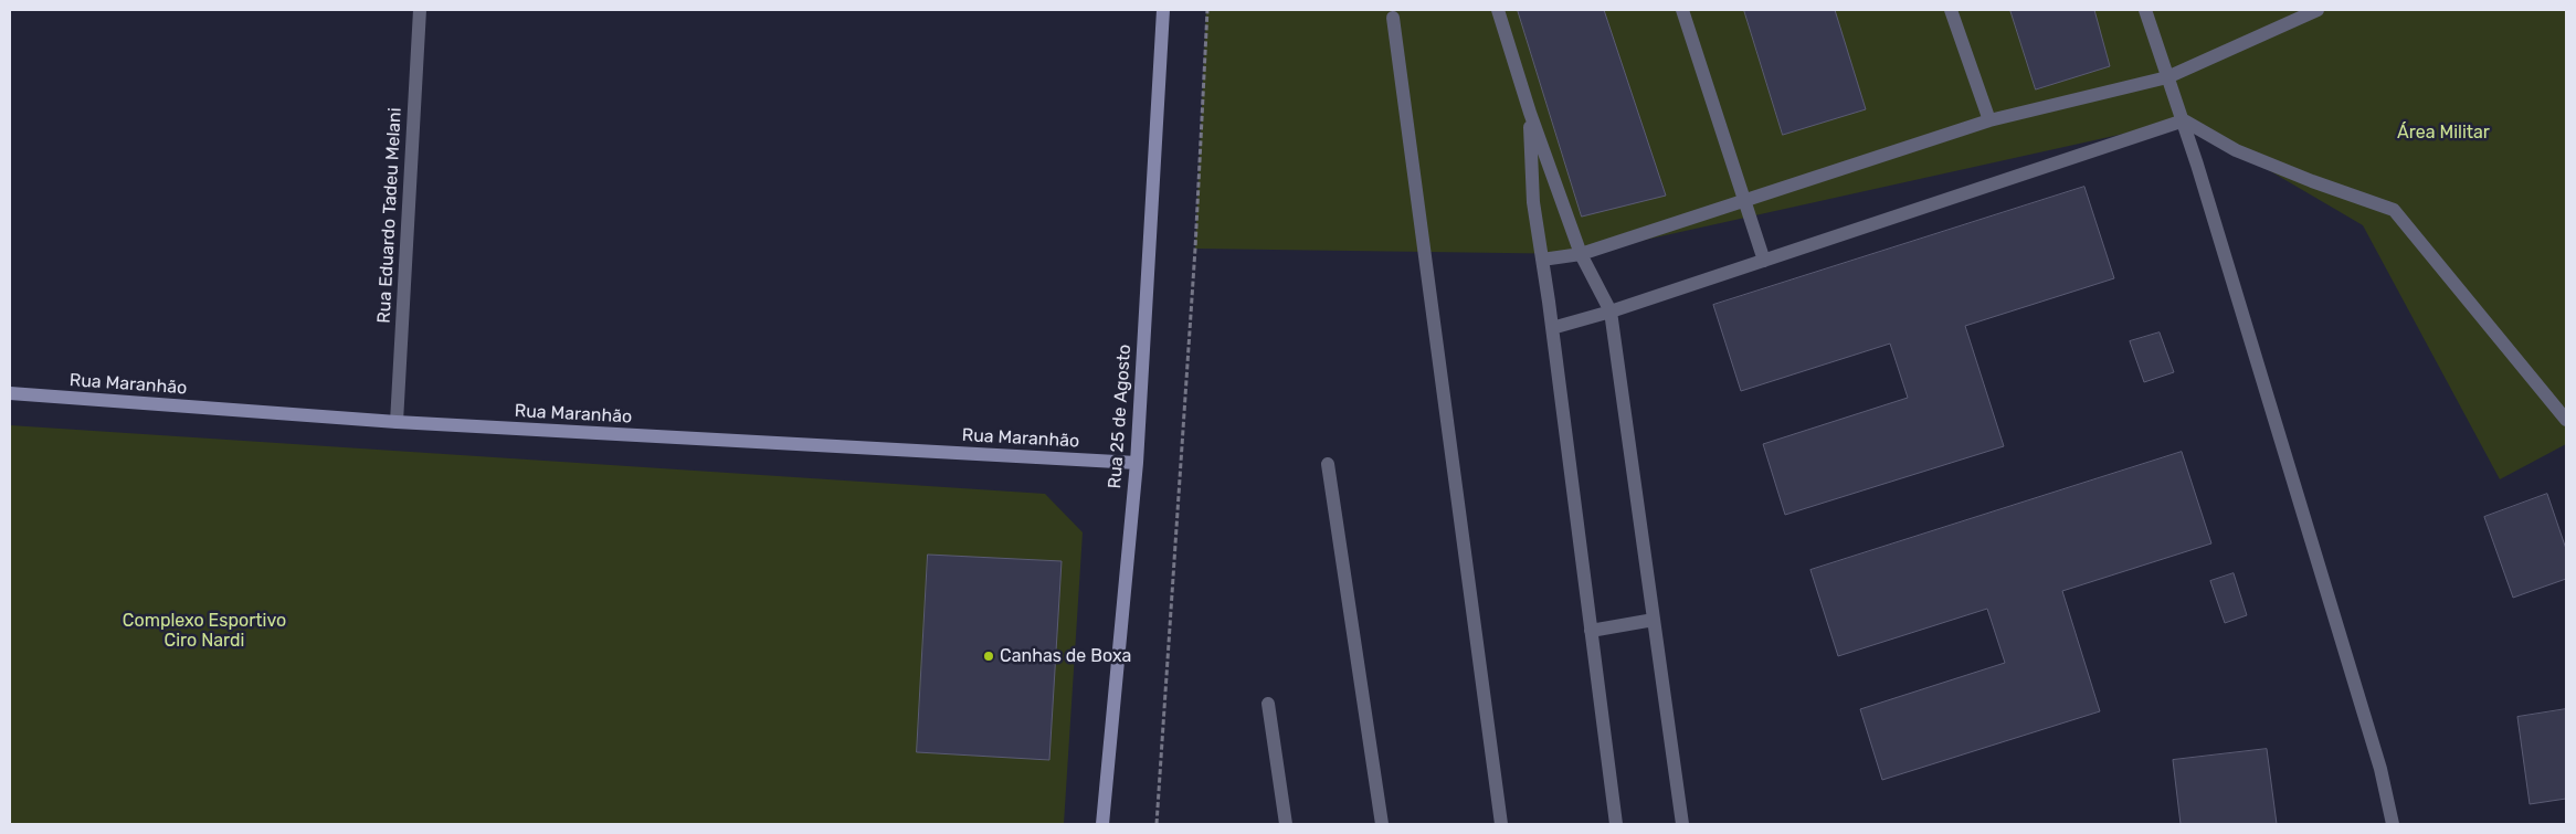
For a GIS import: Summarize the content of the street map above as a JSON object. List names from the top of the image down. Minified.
{"streets":{"street":["Rua Eduardo Tadeu Melani","Rua Maranhão","Rua 25 de Agosto"]},"crossings":[["Rua Eduardo Tadeu Melani","Rua Maranhão"],["Rua Maranhão","Rua 25 de Agosto"]],"parks":["Área Militar","Complexo Esportivo Ciro Nardi"],"places":["Canhas de Boxa"]}
